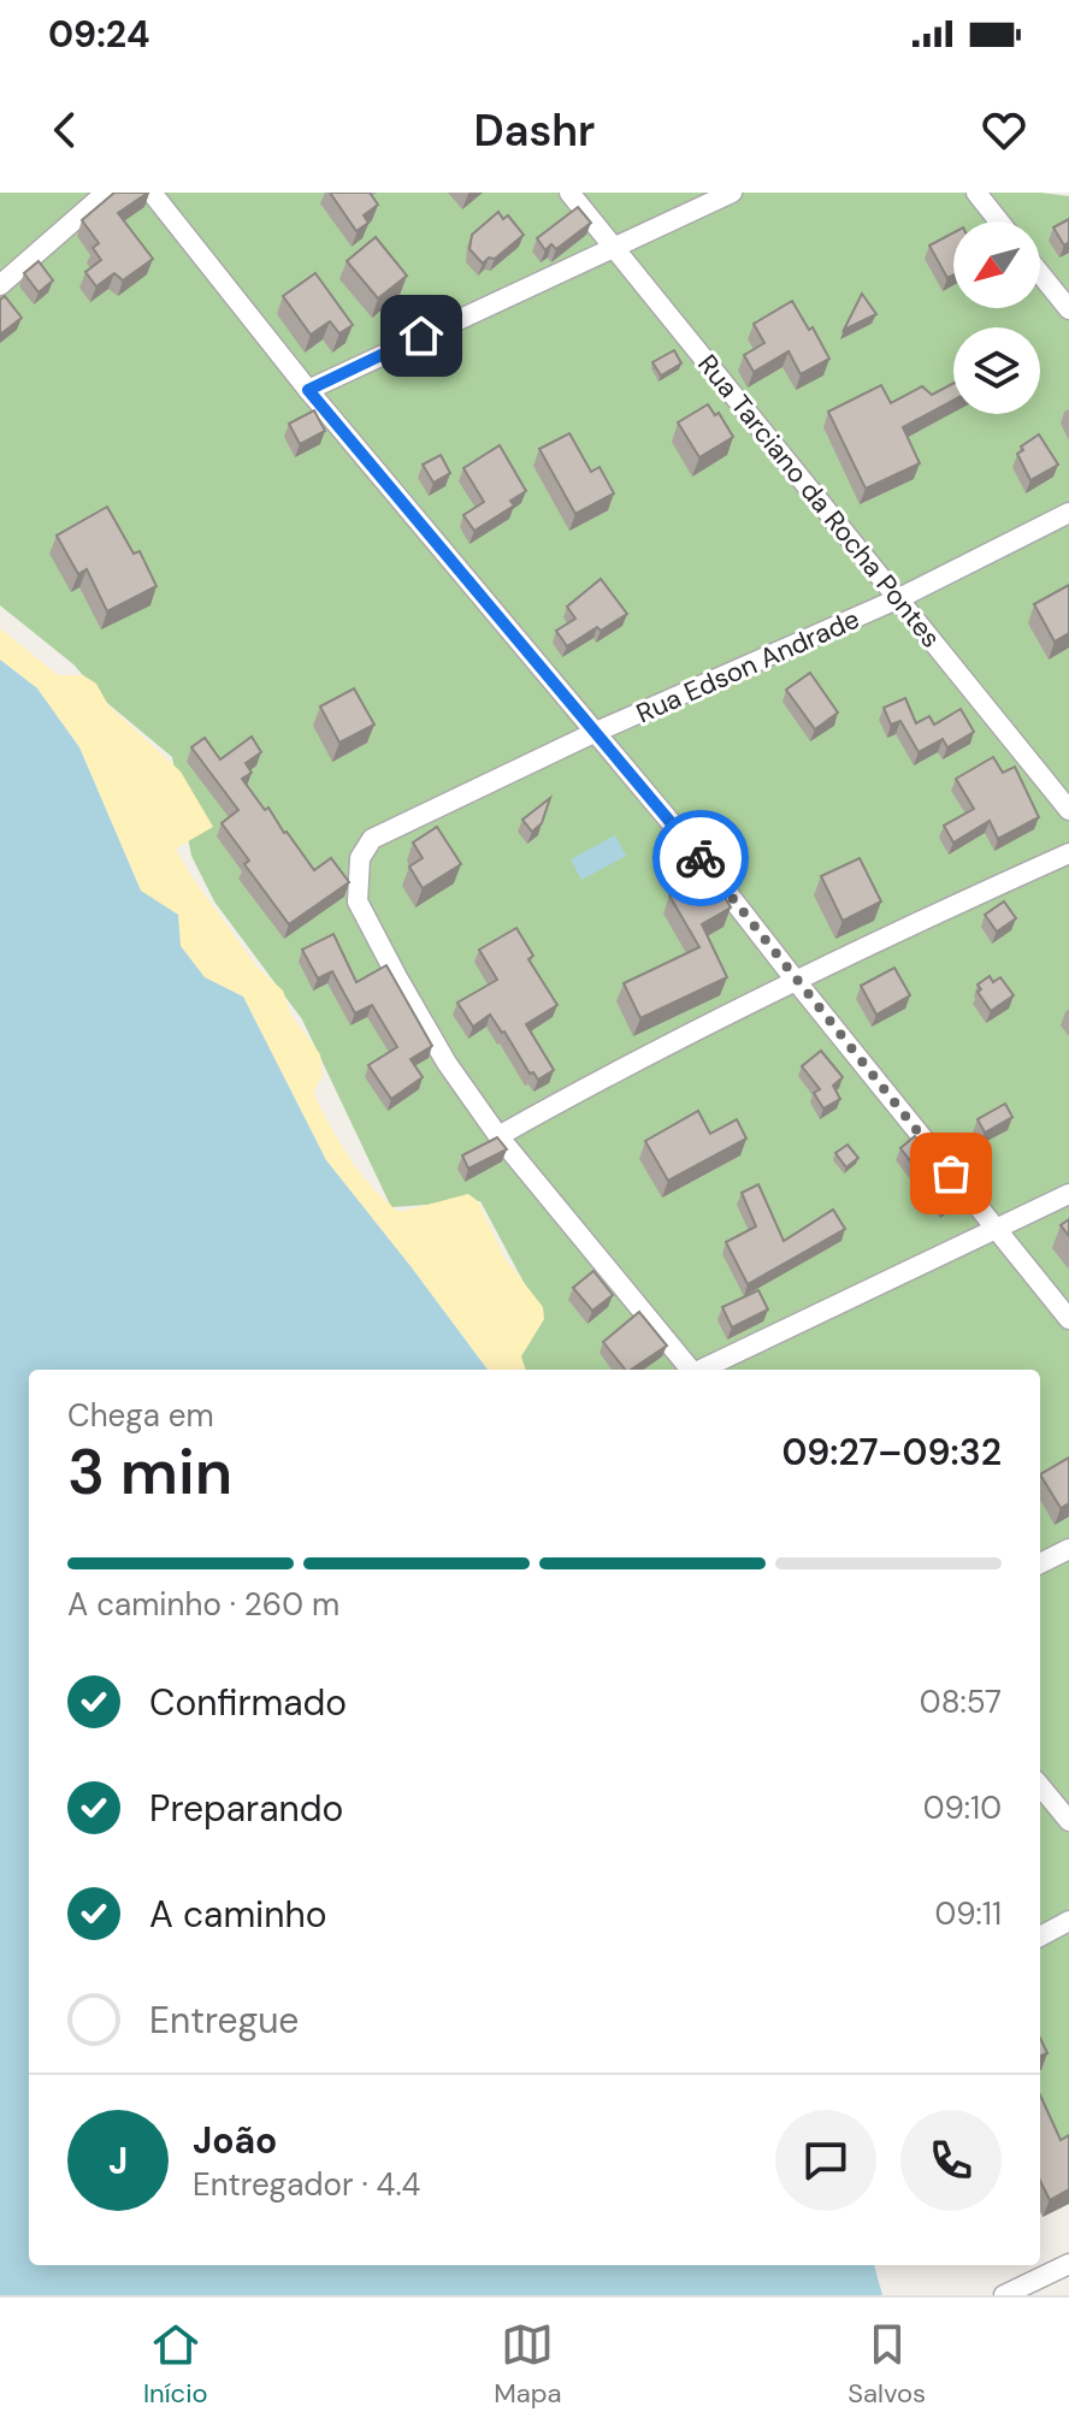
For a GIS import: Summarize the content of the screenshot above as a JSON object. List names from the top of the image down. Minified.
{"streets":{"street":["Rua Tarciano da Rocha Pontes","Rua Edson Andrade"]},"crossings":[["Rua Tarciano da Rocha Pontes","Rua Edson Andrade"]],"north":"bottom left","page":{"status":"09:24","header":"Dashr","heading":["3 min","Chega em","09:27–09:32"],"panel":["João","Entregador · 4.4"],"bar":"A caminho · 260 m","list":[["Confirmado","08:57"],["Preparando","09:10"],["A caminho","09:11"],"Entregue"],"round":"J","tabs":["Início","Mapa","Salvos"]}}
